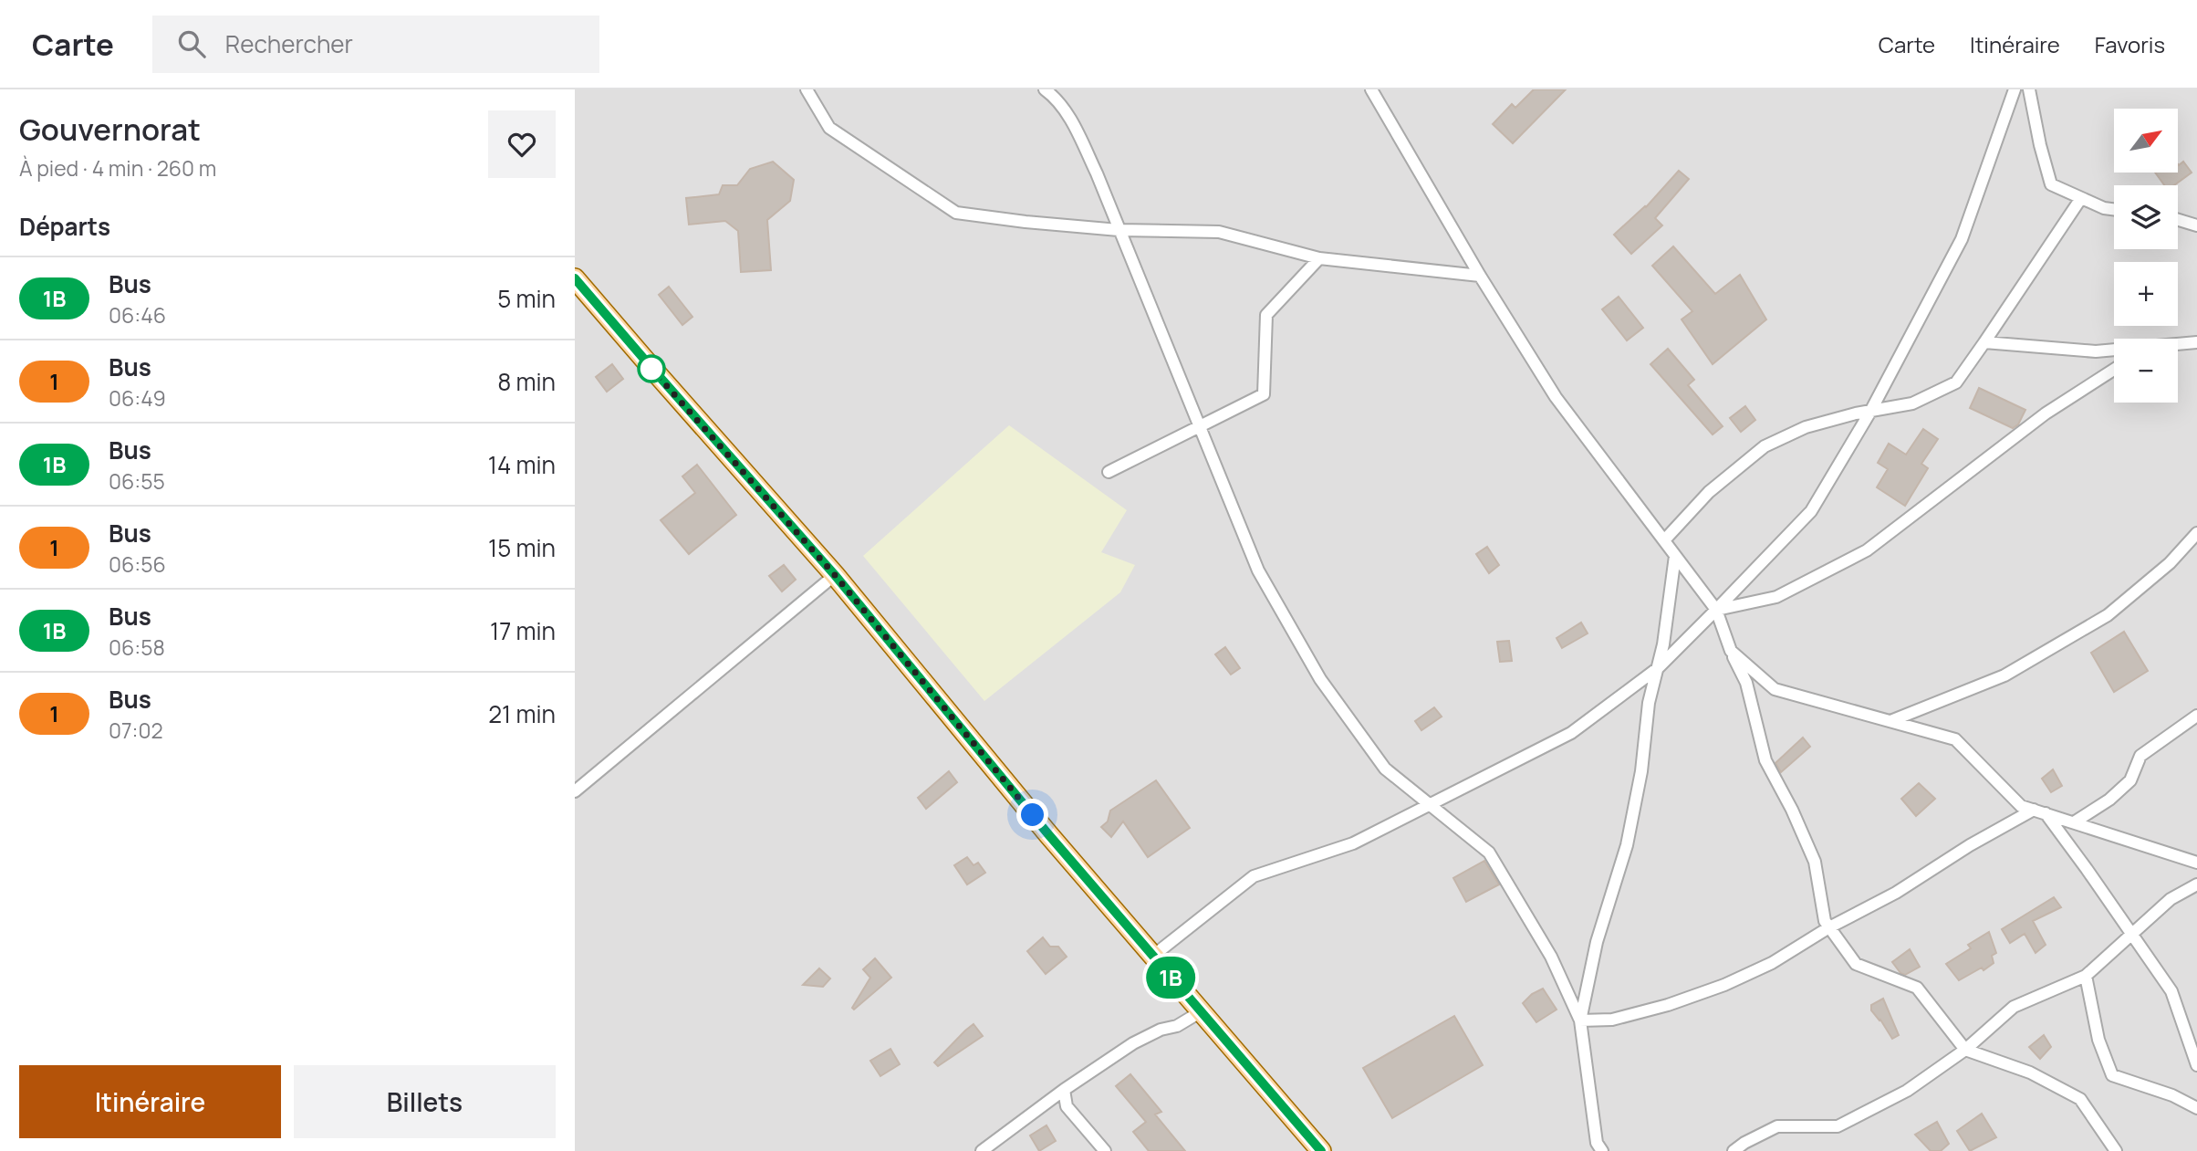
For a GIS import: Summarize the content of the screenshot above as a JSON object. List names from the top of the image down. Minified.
{"lines":["bus line 1B"],"north":"top right","page":{"header":"Carte","search":"Rechercher","nav":["Carte","Itinéraire","Favoris"],"heading":[["Gouvernorat","À pied · 4 min · 260 m"],"Départs"],"on_map":"1B","map_buttons":["+","−"],"list":[{"mark":"1B","name":"Bus","note":"06:46","value":"5 min"},{"mark":"1","name":"Bus","note":"06:49","value":"8 min"},{"mark":"1B","name":"Bus","note":"06:55","value":"14 min"},{"mark":"1","name":"Bus","note":"06:56","value":"15 min"},{"mark":"1B","name":"Bus","note":"06:58","value":"17 min"},{"mark":"1","name":"Bus","note":"07:02","value":"21 min"}],"buttons":["Itinéraire","Billets"]}}
